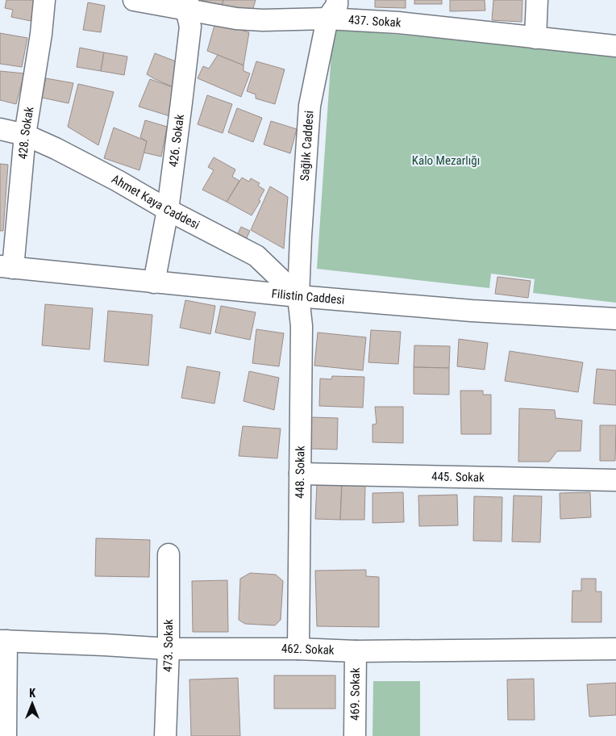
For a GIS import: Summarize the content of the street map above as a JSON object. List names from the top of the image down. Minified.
{"streets":{"street":["437. Sokak","428. Sokak","426. Sokak","Sağlık Caddesi","Ahmet Kaya Caddesi","Filistin Caddesi","448. Sokak","445. Sokak","473. Sokak","462. Sokak","469. Sokak"]},"crossings":[["437. Sokak","426. Sokak"],["437. Sokak","Sağlık Caddesi"],["428. Sokak","Ahmet Kaya Caddesi"],["428. Sokak","Filistin Caddesi"],["426. Sokak","Ahmet Kaya Caddesi"],["426. Sokak","Filistin Caddesi"],["Sağlık Caddesi","Ahmet Kaya Caddesi"],["Sağlık Caddesi","Filistin Caddesi"],["Sağlık Caddesi","448. Sokak"],["Ahmet Kaya Caddesi","Filistin Caddesi"],["Ahmet Kaya Caddesi","448. Sokak"],["Filistin Caddesi","448. Sokak"],["448. Sokak","445. Sokak"],["448. Sokak","462. Sokak"],["473. Sokak","462. Sokak"],["462. Sokak","469. Sokak"]],"parks":["Kalo Mezarlığı"],"north":"top"}
